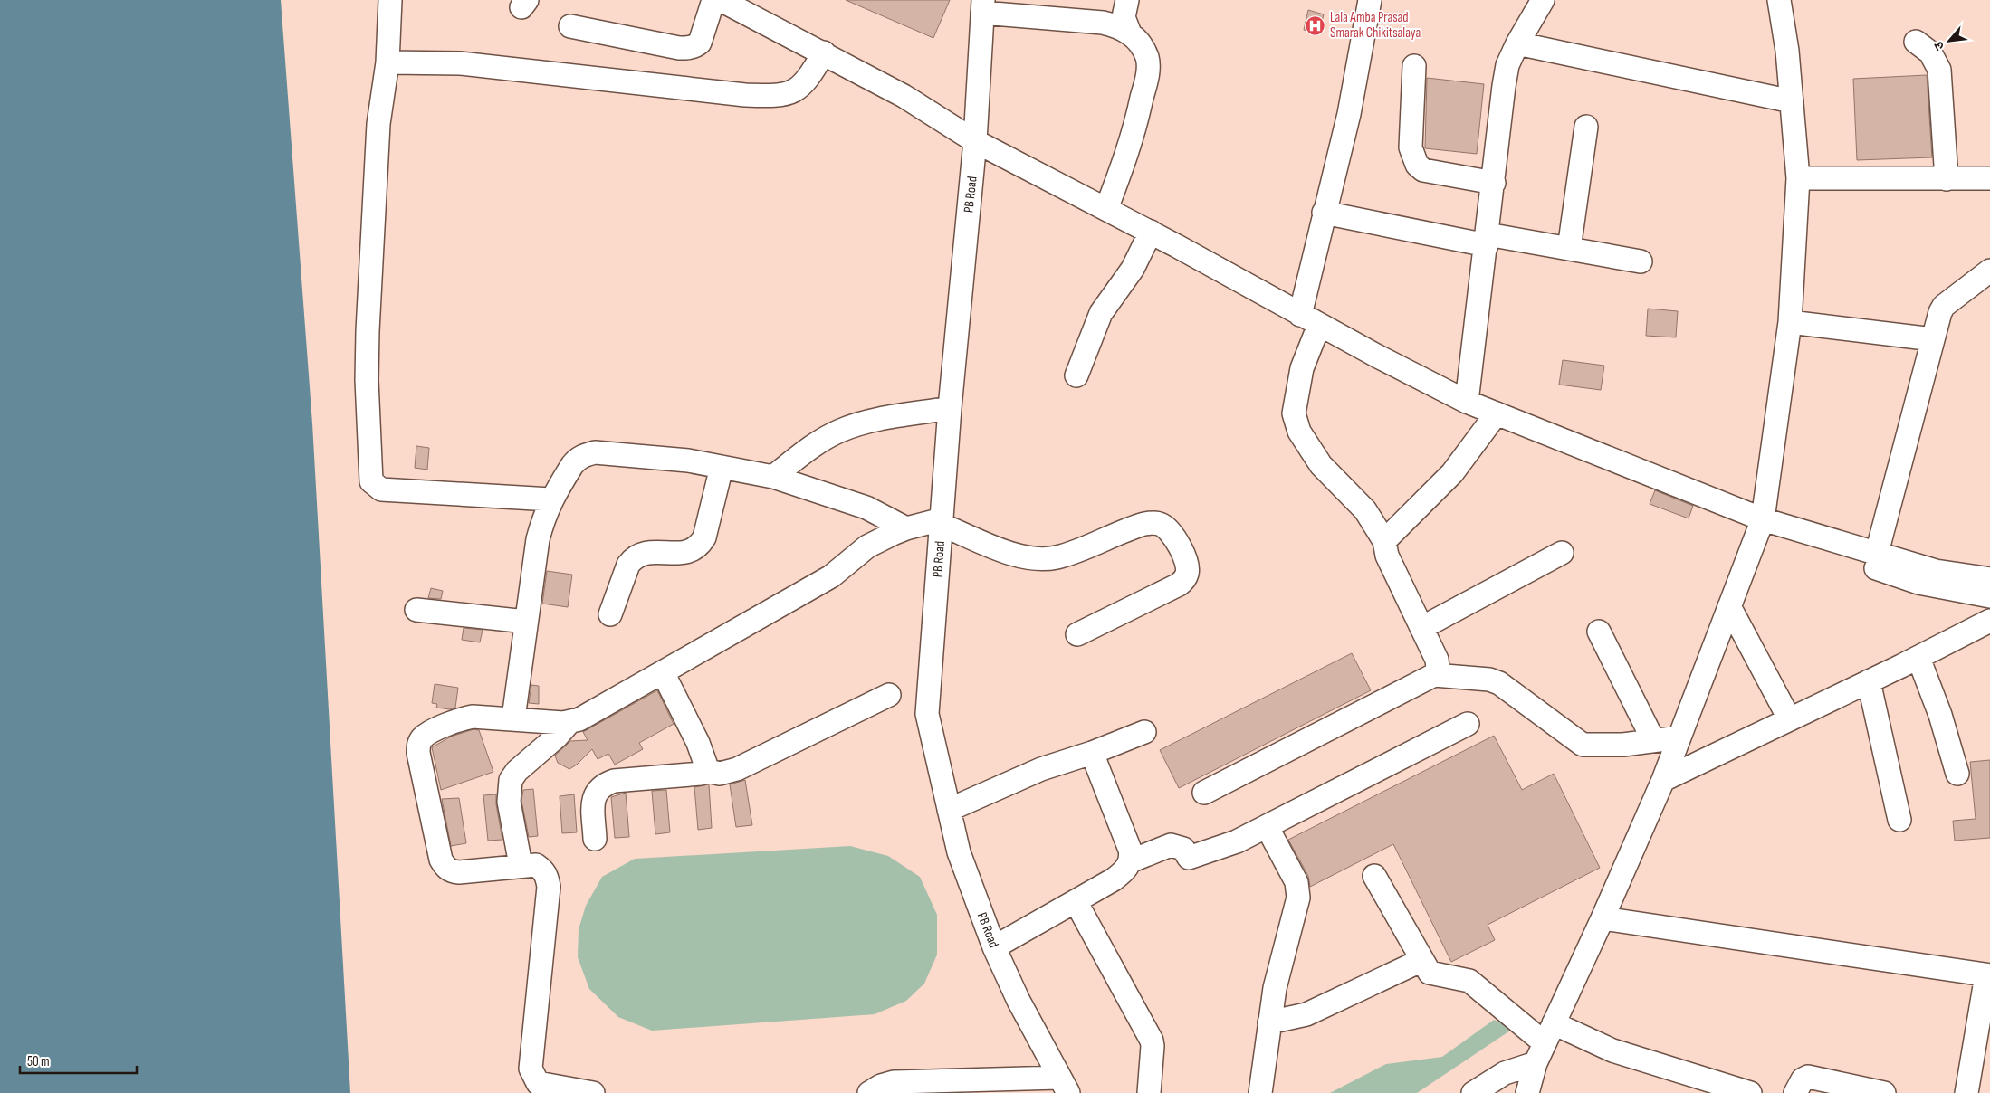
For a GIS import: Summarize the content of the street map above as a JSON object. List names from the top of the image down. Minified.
{"streets":{"street":["PB Road"]},"places":{"hospital":["Lala Amba Prasad Smarak Chikitsalaya"]},"scale_bar":"50 m","north":"bottom left"}
